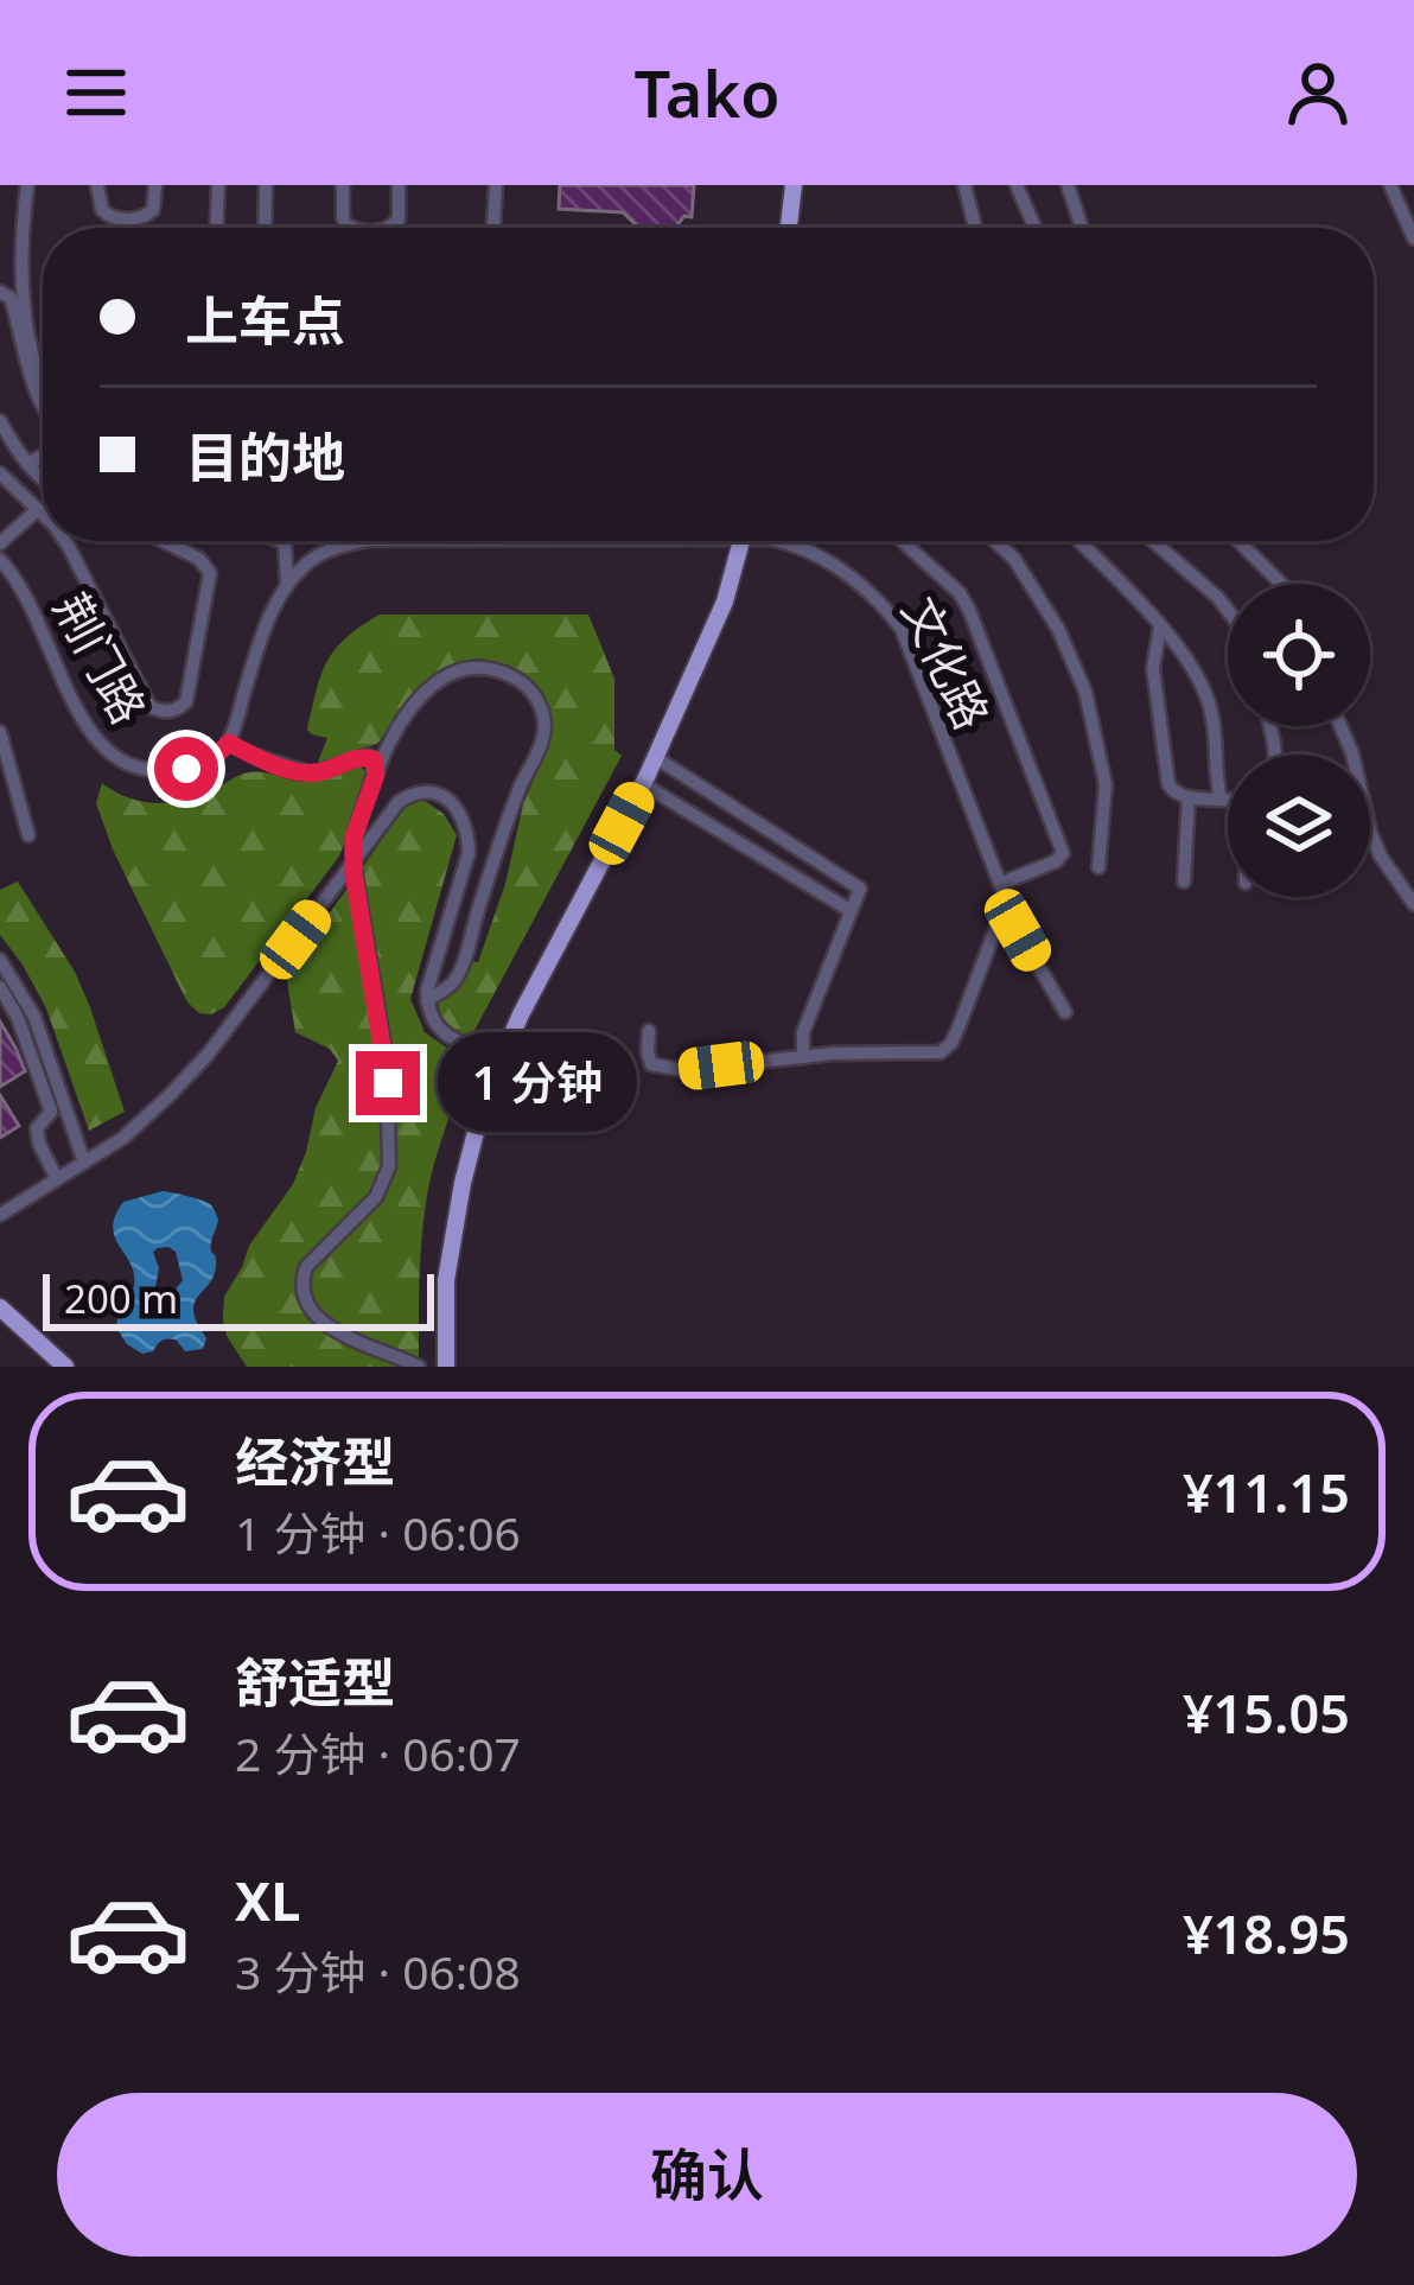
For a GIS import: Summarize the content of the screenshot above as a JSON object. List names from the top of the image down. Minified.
{"streets":{"street":["荆门路","文化路"]},"scale_bar":"200 m","page":{"header":"Tako","banner":["上车点","目的地"],"bubble":"1 分钟","scale":"200 m","list":[{"name":"经济型","note":"1 分钟 · 06:06","value":"¥11.15"},{"name":"舒适型","note":"2 分钟 · 06:07","value":"¥15.05"},{"name":"XL","note":"3 分钟 · 06:08","value":"¥18.95"}],"buttons":"确认"}}
